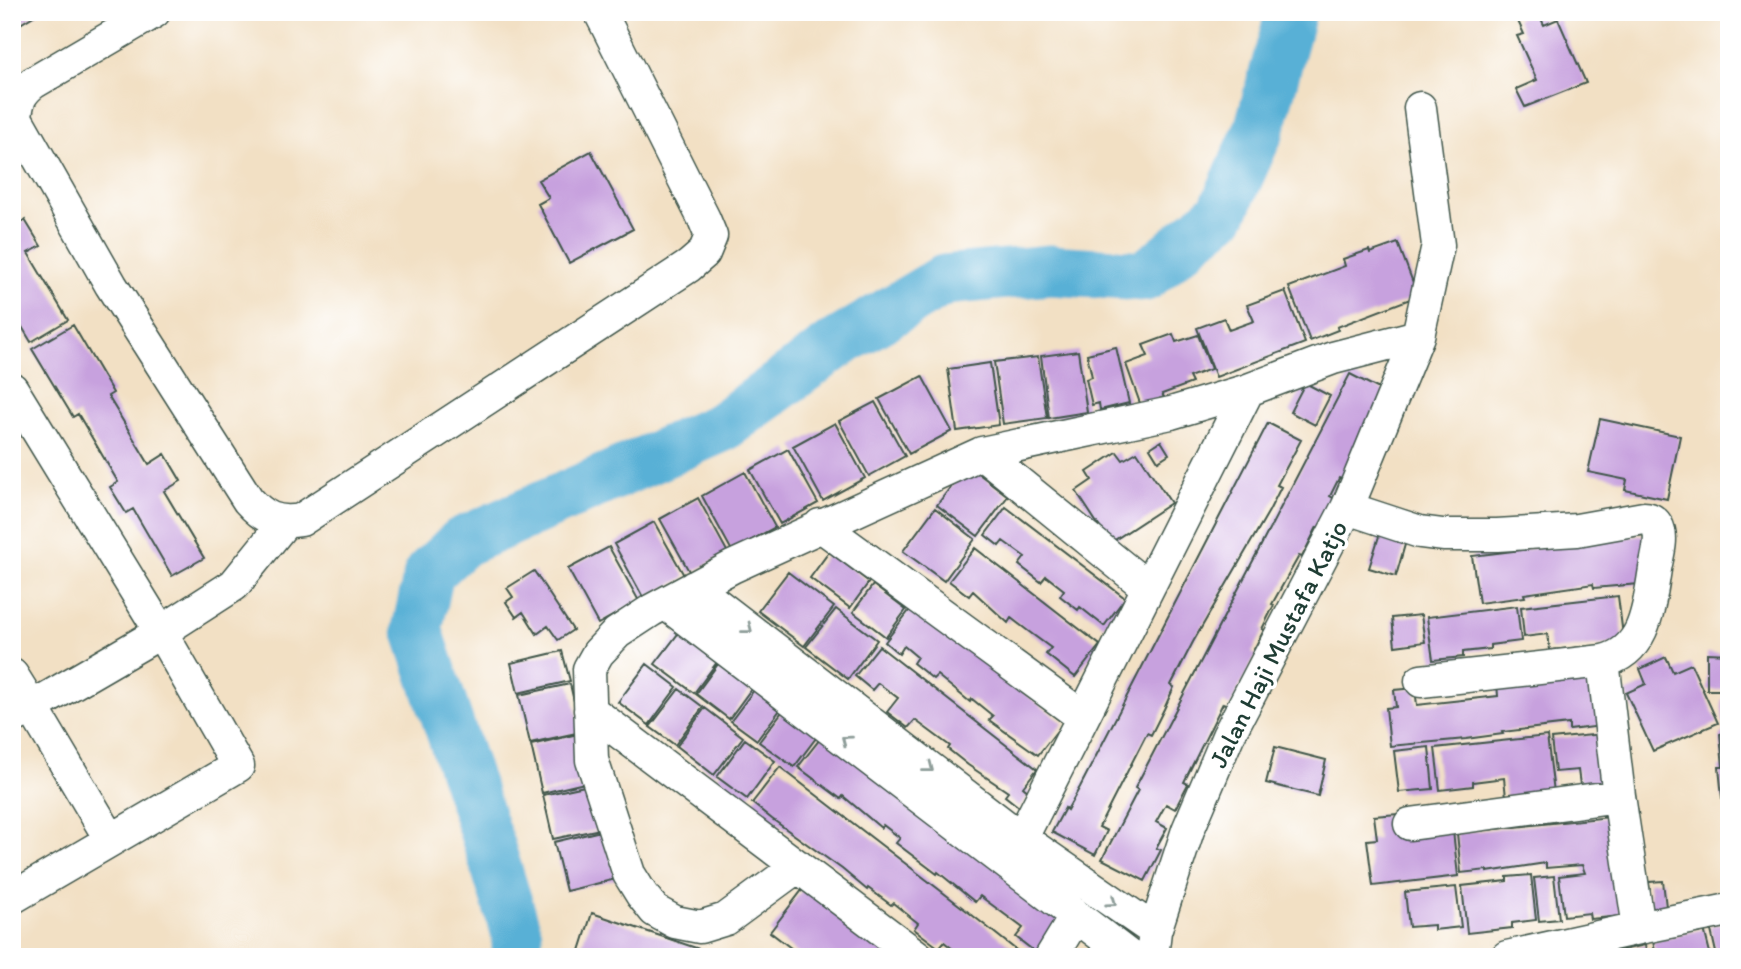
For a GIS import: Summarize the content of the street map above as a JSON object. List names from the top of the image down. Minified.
{"streets":{"street":["Jalan Haji Mustafa Katjo"]}}
